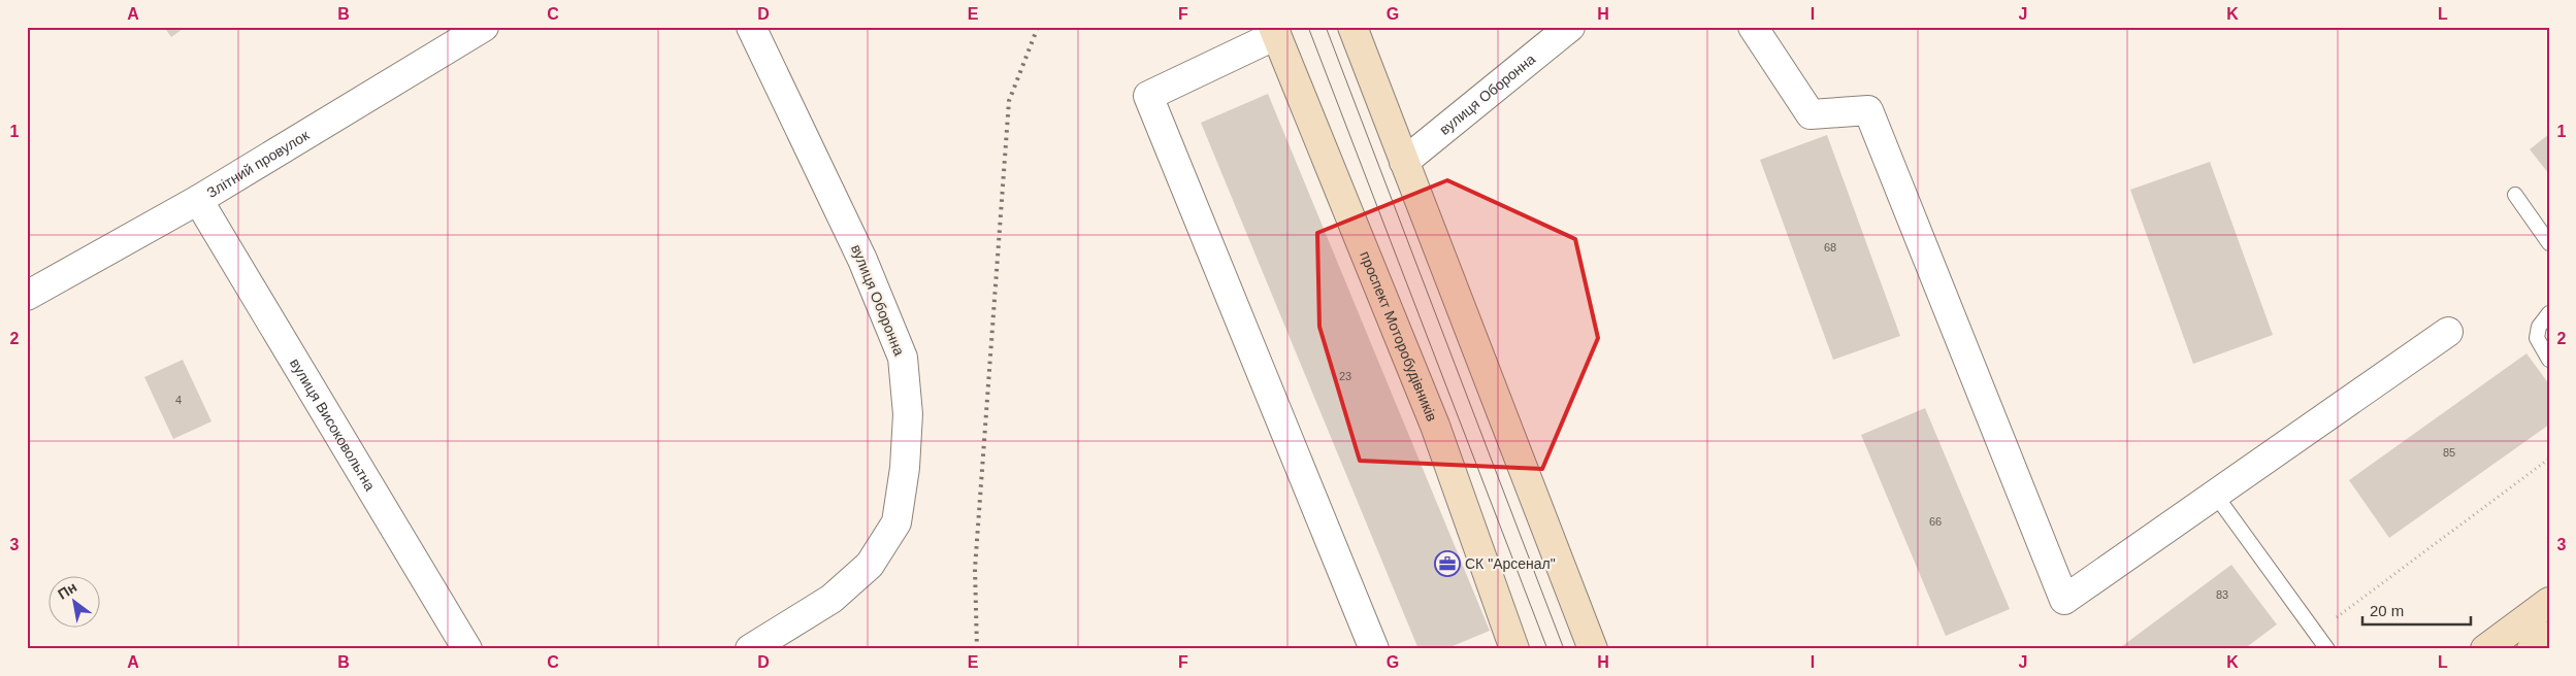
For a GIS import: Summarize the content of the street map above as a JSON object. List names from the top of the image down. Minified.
{"streets":{"main road":["проспект Моторобудівників"],"street":["вулиця Оборонна","Злітний провулок","вулиця Високовольтна"]},"crossings":[["Злітний провулок","вулиця Високовольтна"]],"places":{"office":["СК \"Арсенал\""]},"house_numbers":["68","23","4","85","66","83"],"scale_bar":"20 m","north":"top left","grid":{"columns":["A","B","C","D","E","F","G","H","I","J","K","L"],"rows":["1","2","3"]}}
